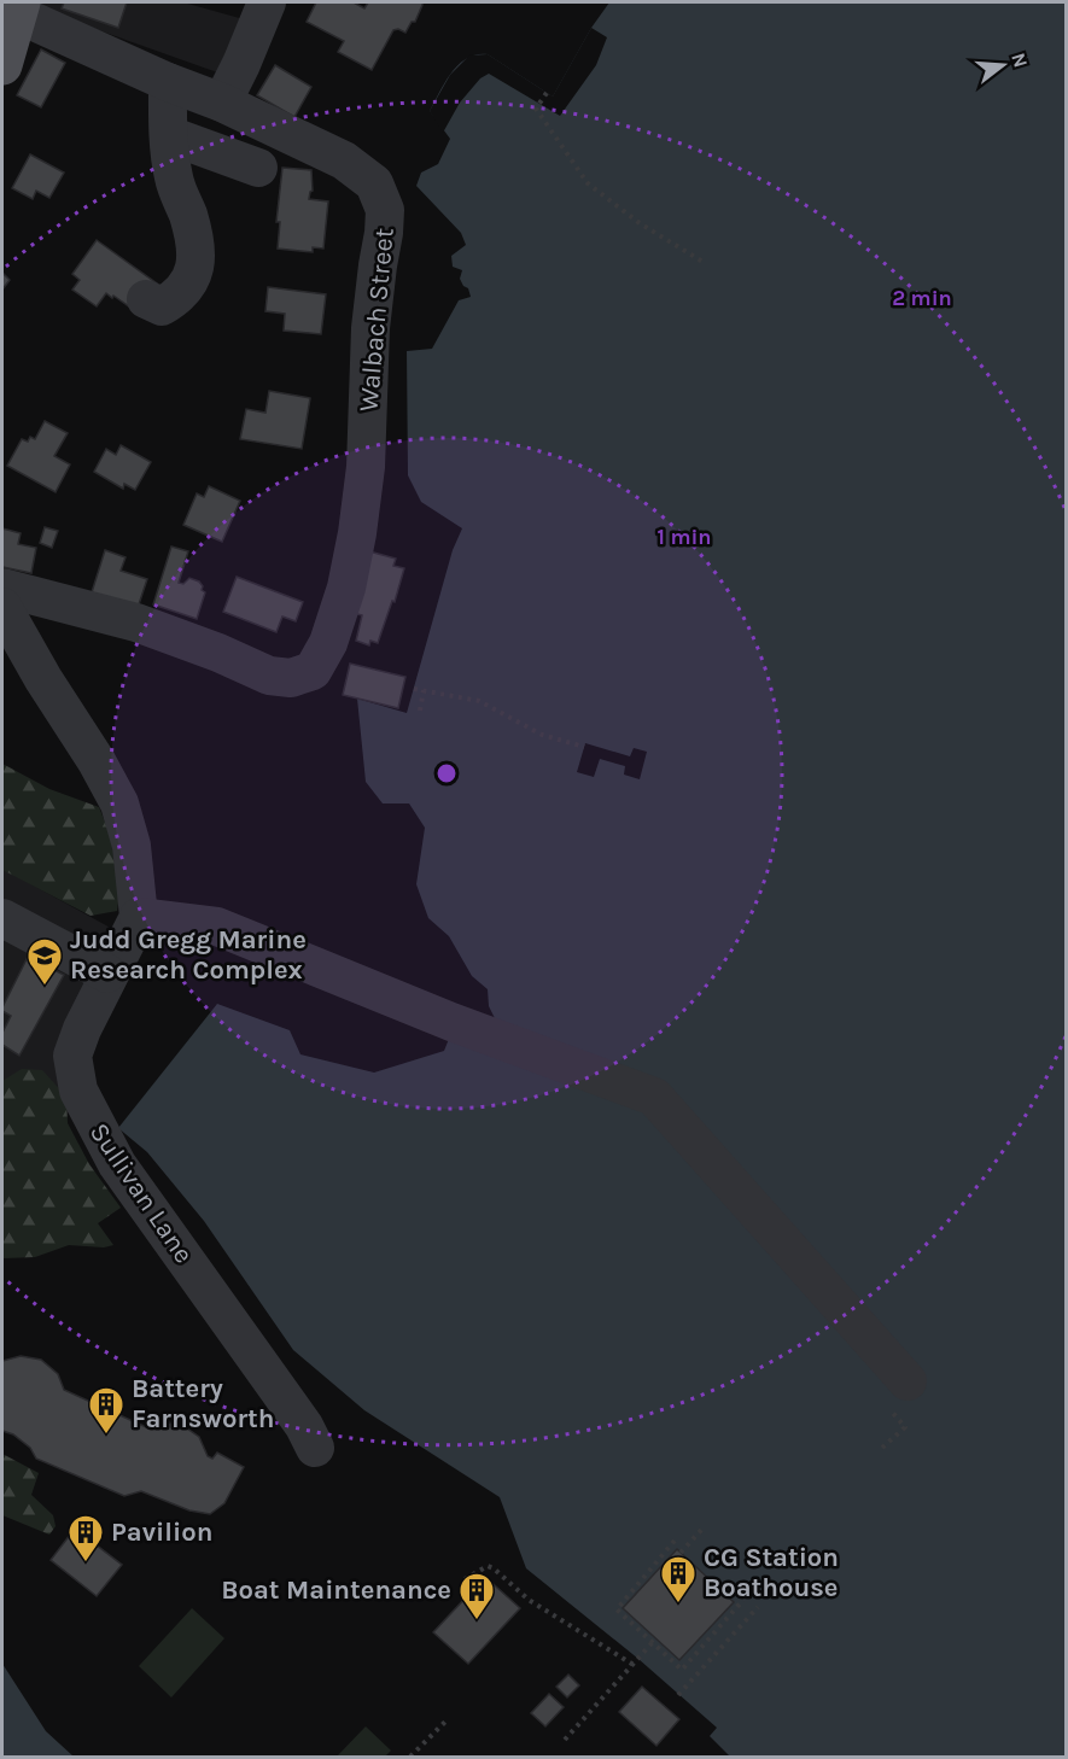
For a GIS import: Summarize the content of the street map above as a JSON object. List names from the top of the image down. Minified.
{"streets":{"street":["Walbach Street","Sullivan Lane"]},"places":{"school or university":["Judd Gregg Marine Research Complex"],"building":["Battery Farnsworth","Pavilion","CG Station Boathouse","Boat Maintenance"]},"north":"right","rings":["2 min","1 min"]}
